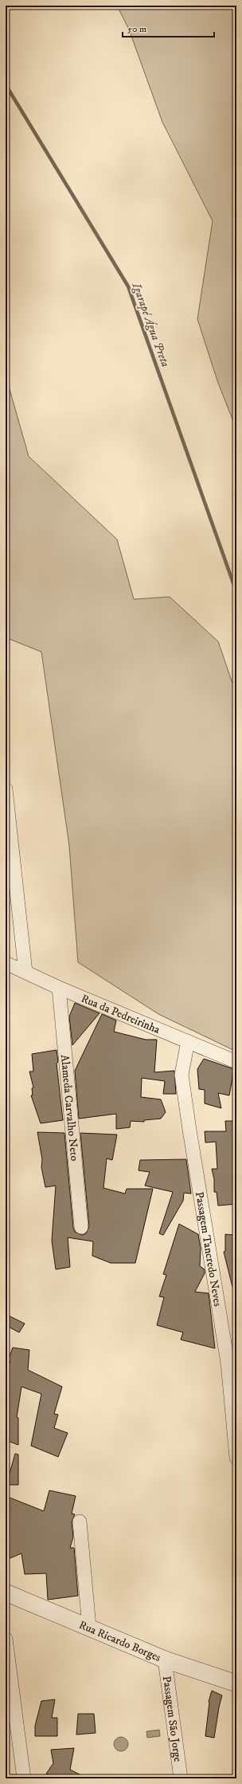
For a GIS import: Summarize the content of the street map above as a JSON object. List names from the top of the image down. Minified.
{"streets":{"street":["Rua da Pedreirinha","Alameda Carvalho Neto","Passagem Tancredo Neves","Rua Ricardo Borges","Passagem São Jorge"]},"crossings":[["Rua da Pedreirinha","Alameda Carvalho Neto"],["Rua da Pedreirinha","Passagem Tancredo Neves"],["Rua Ricardo Borges","Passagem São Jorge"]],"water":["Igarapé Água Preta"],"scale_bar":"50 m"}
